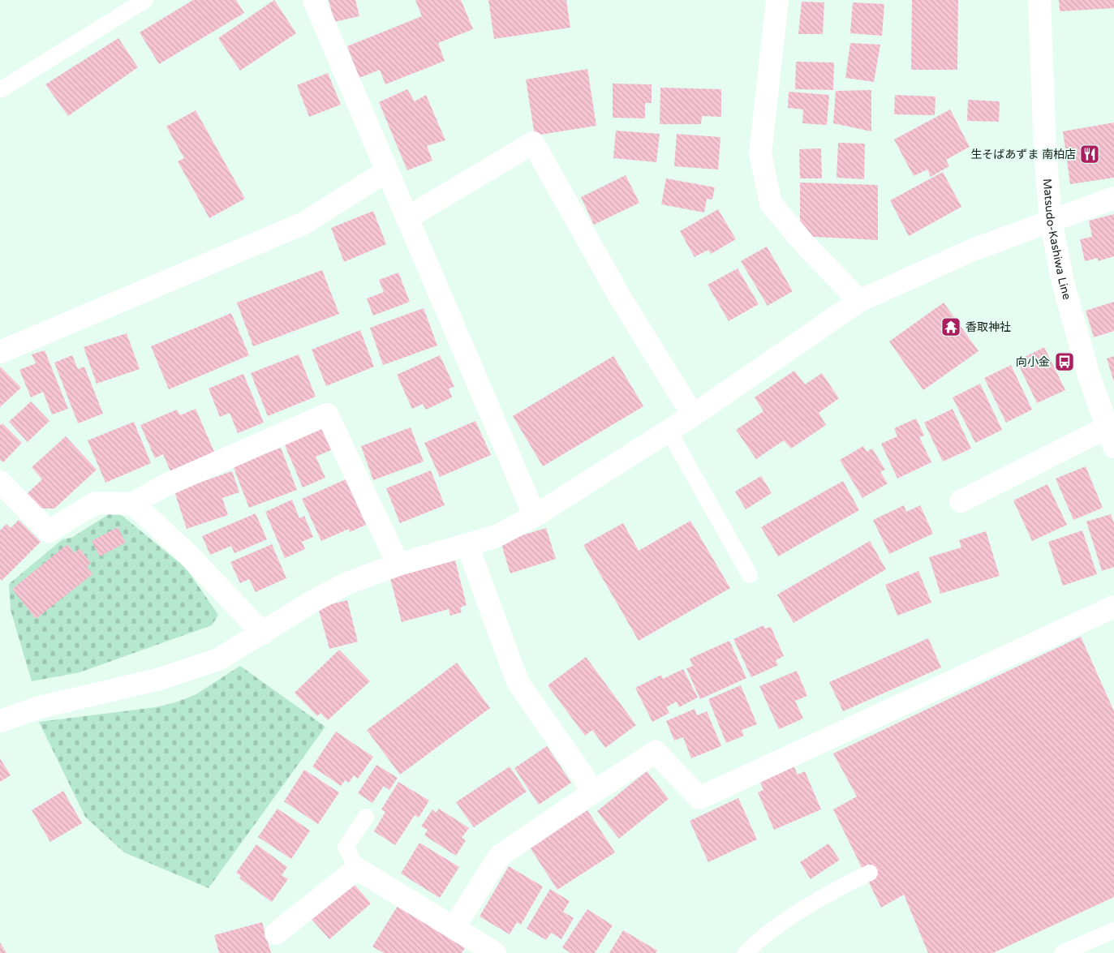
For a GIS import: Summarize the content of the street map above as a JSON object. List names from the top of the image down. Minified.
{"streets":{"street":["Matsudo-Kashiwa Line"]},"places":{"restaurant":["生そばあずま 南柏店"],"temple":["香取神社"],"bus stop":["向小金"]}}
